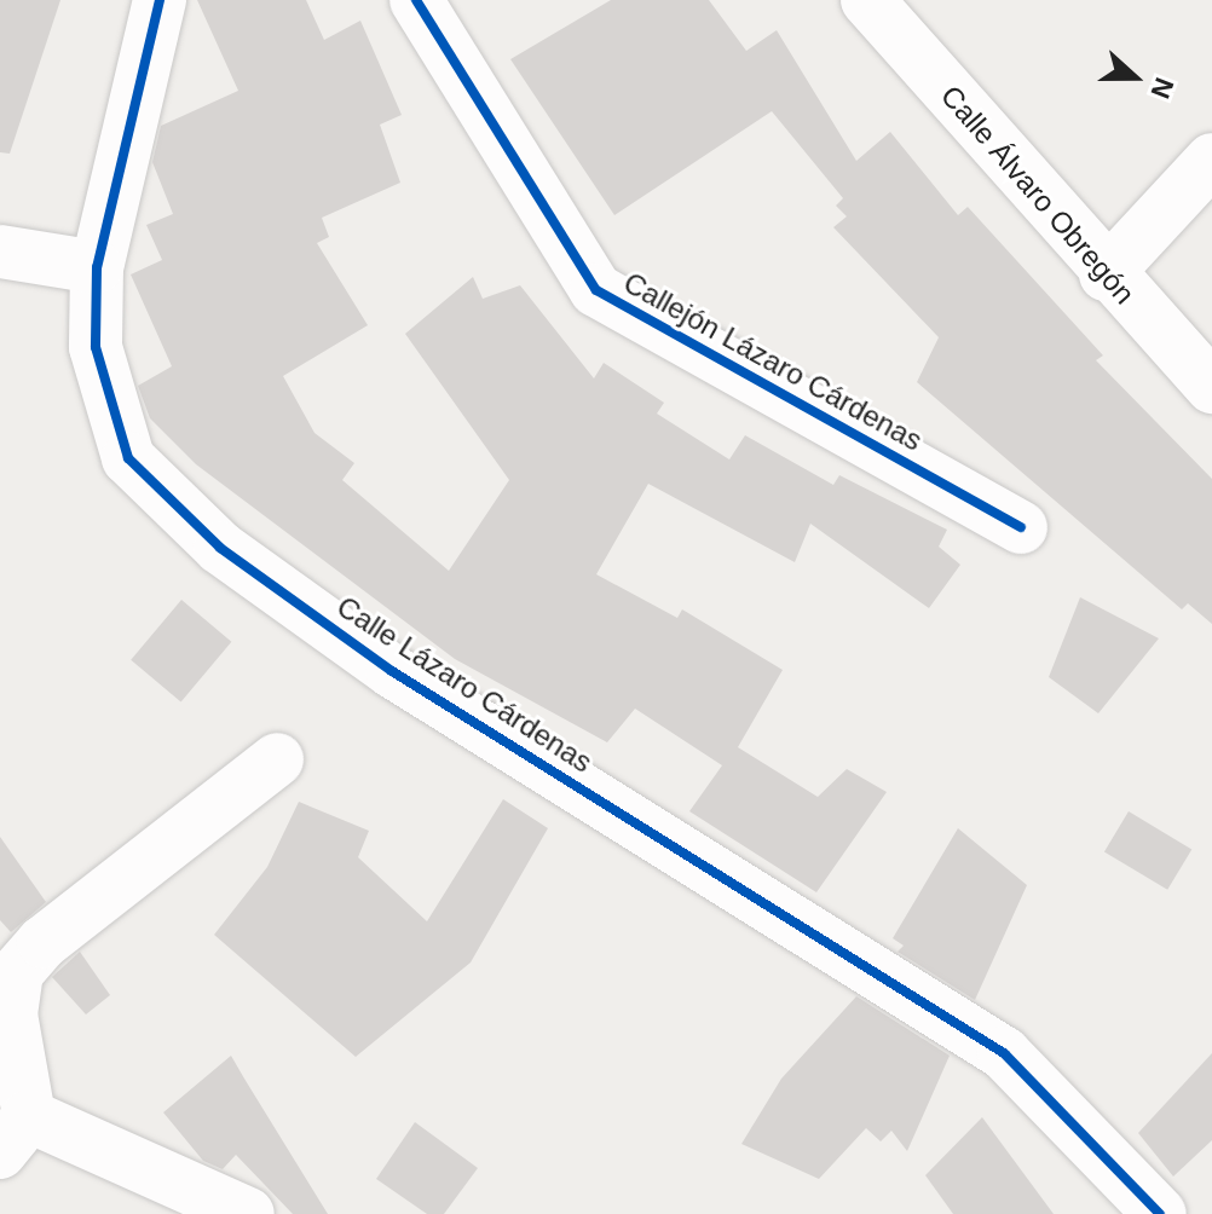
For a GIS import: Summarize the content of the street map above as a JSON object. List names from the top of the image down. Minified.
{"streets":{"street":["Calle Álvaro Obregón","Callejón Lázaro Cárdenas","Calle Lázaro Cárdenas"]},"north":"right"}
